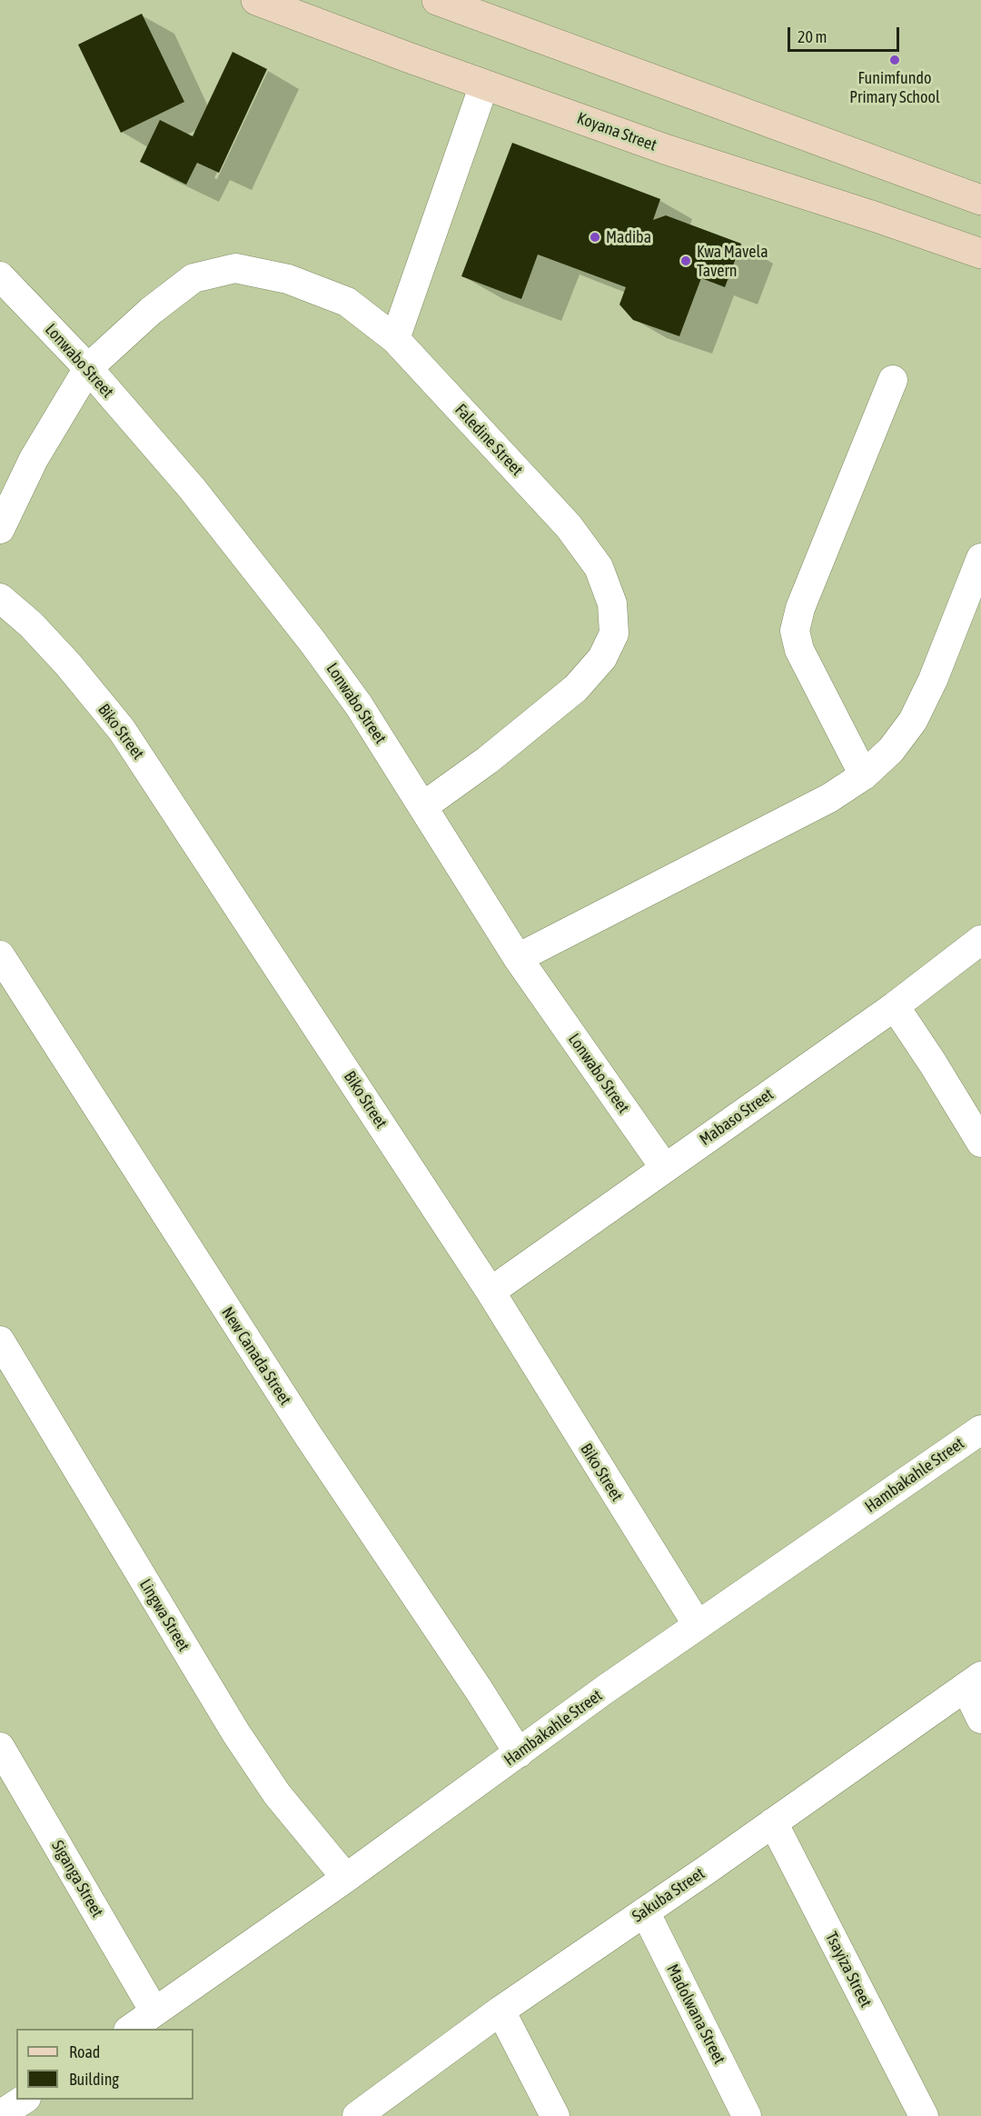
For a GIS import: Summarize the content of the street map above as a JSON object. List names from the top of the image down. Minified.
{"streets":{"main road":["Koyana Street"],"street":["Lonwabo Street","Faledine Street","Biko Street","Mabaso Street","New Canada Street","Hambakahle Street","Lingwa Street","Siganga Street","Sakuba Street","Tsayiza Street","Madolwana Street"]},"crossings":[["Lonwabo Street","Faledine Street"],["Lonwabo Street","Mabaso Street"],["Biko Street","Mabaso Street"],["Biko Street","Hambakahle Street"],["New Canada Street","Hambakahle Street"],["Hambakahle Street","Lingwa Street"],["Hambakahle Street","Siganga Street"],["Sakuba Street","Tsayiza Street"],["Sakuba Street","Madolwana Street"]],"places":["Funimfundo Primary School","Madiba","Kwa Mavela Tavern"],"legend":["Road","Building"],"scale_bar":"20 m"}
